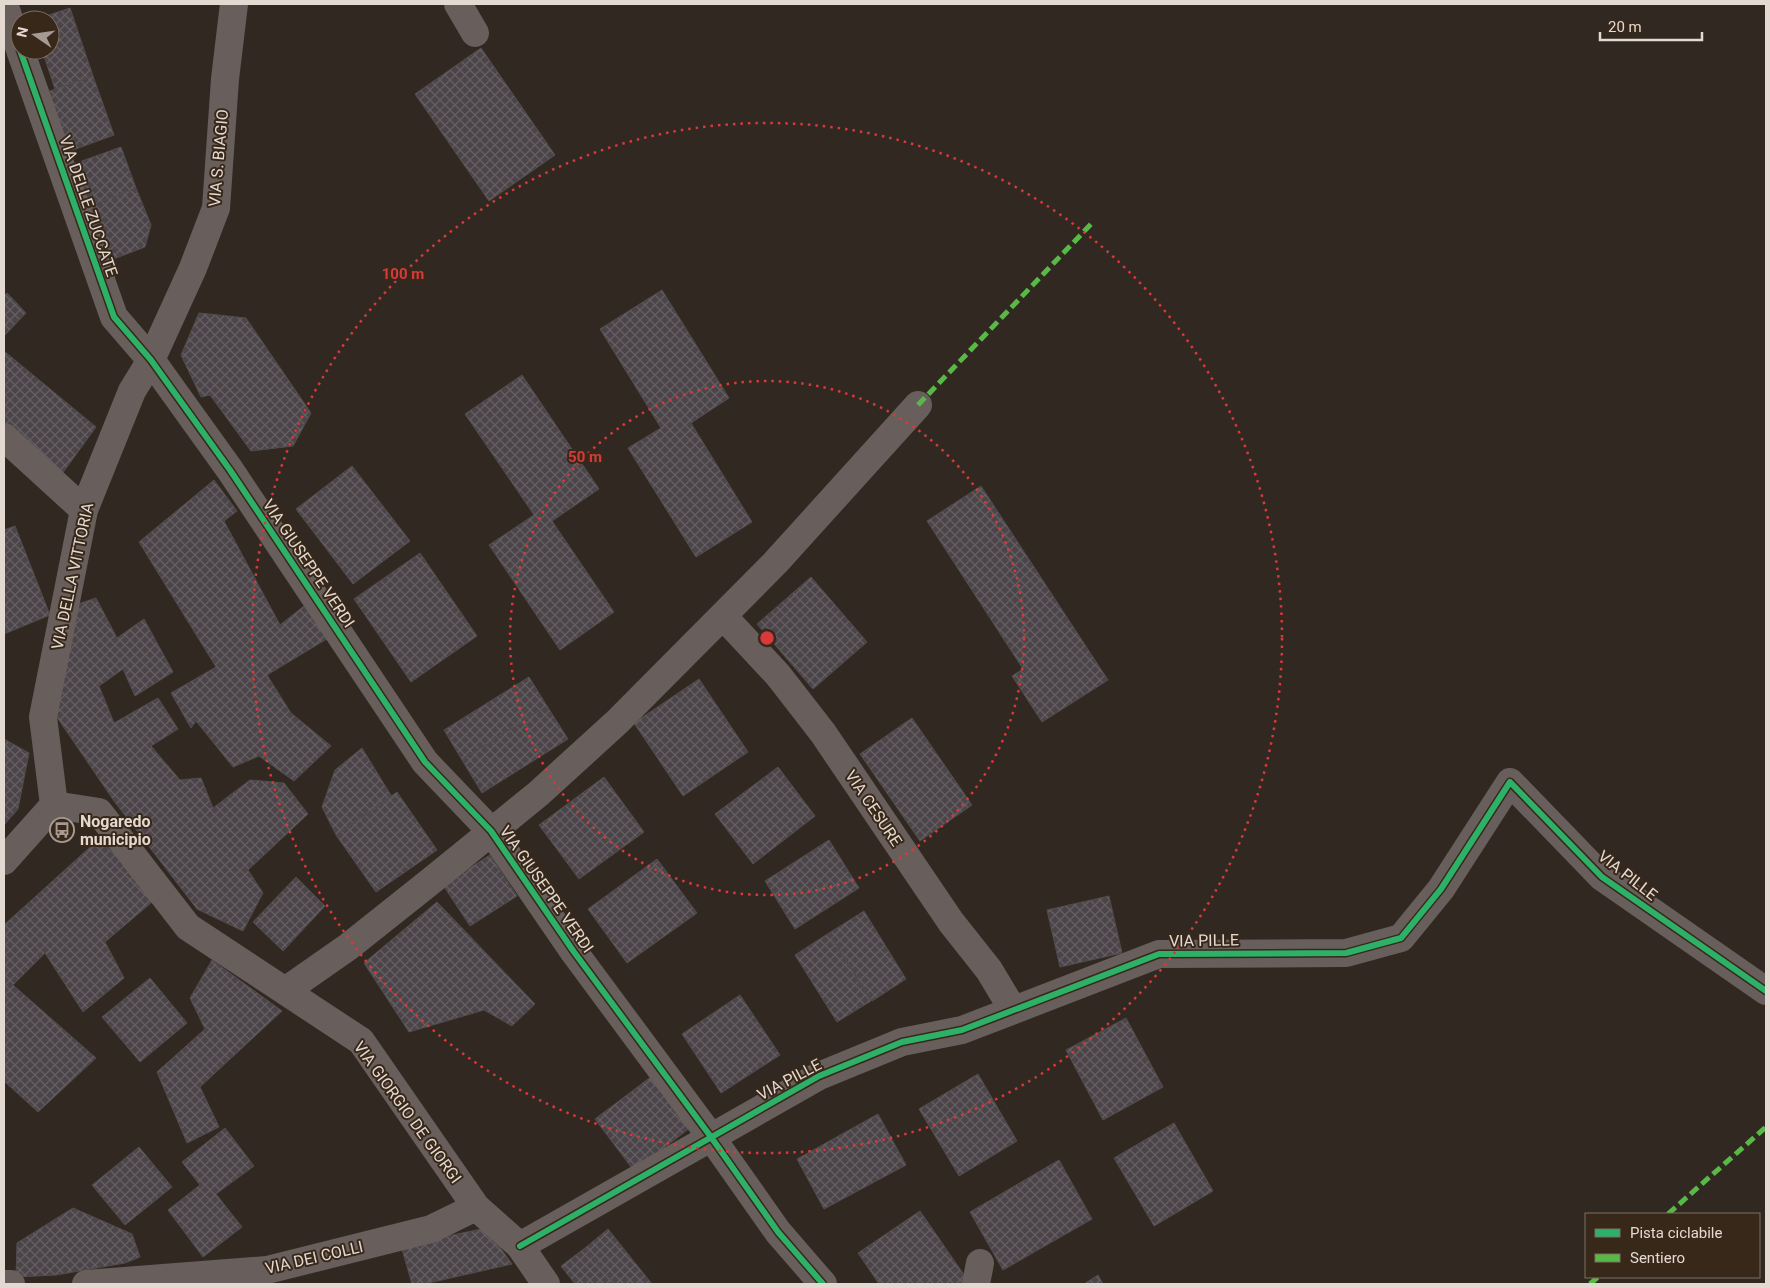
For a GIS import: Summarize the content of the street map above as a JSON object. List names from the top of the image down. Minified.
{"streets":{"street":["VIA S. BIAGIO","VIA DELLE ZUCCATE","VIA GIUSEPPE VERDI","VIA DELLA VITTORIA","VIA CESURE","VIA PILLE","VIA GIORGIO DE GIORGI","VIA DEI COLLI"]},"crossings":[["VIA S. BIAGIO","VIA DELLE ZUCCATE"],["VIA S. BIAGIO","VIA GIUSEPPE VERDI"],["VIA S. BIAGIO","VIA DELLA VITTORIA"],["VIA DELLE ZUCCATE","VIA GIUSEPPE VERDI"],["VIA DELLE ZUCCATE","VIA DELLA VITTORIA"],["VIA GIUSEPPE VERDI","VIA DELLA VITTORIA"],["VIA GIUSEPPE VERDI","VIA PILLE"],["VIA DELLA VITTORIA","VIA GIORGIO DE GIORGI"],["VIA CESURE","VIA PILLE"],["VIA PILLE","VIA GIORGIO DE GIORGI"],["VIA GIORGIO DE GIORGI","VIA DEI COLLI"]],"places":{"bus stop":["Nogaredo municipio"]},"legend":["Pista ciclabile","Sentiero"],"scale_bar":"20 m","north":"left","rings":["100 m","50 m"]}
